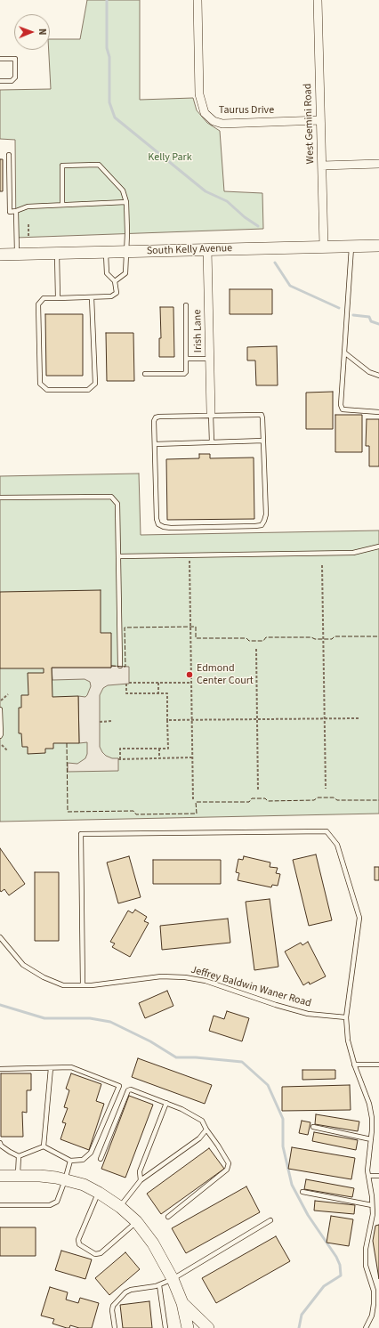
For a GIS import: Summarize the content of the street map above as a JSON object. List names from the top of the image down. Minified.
{"streets":{"main road":["South Kelly Avenue"],"street":["Taurus Drive","West Gemini Road","Irish Lane"],"lane":["Jeffrey Baldwin Waner Road"]},"crossings":[["Taurus Drive","West Gemini Road"],["West Gemini Road","South Kelly Avenue"],["South Kelly Avenue","Irish Lane"]],"parks":["Kelly Park"],"places":["Edmond Center Court"],"north":"right"}
